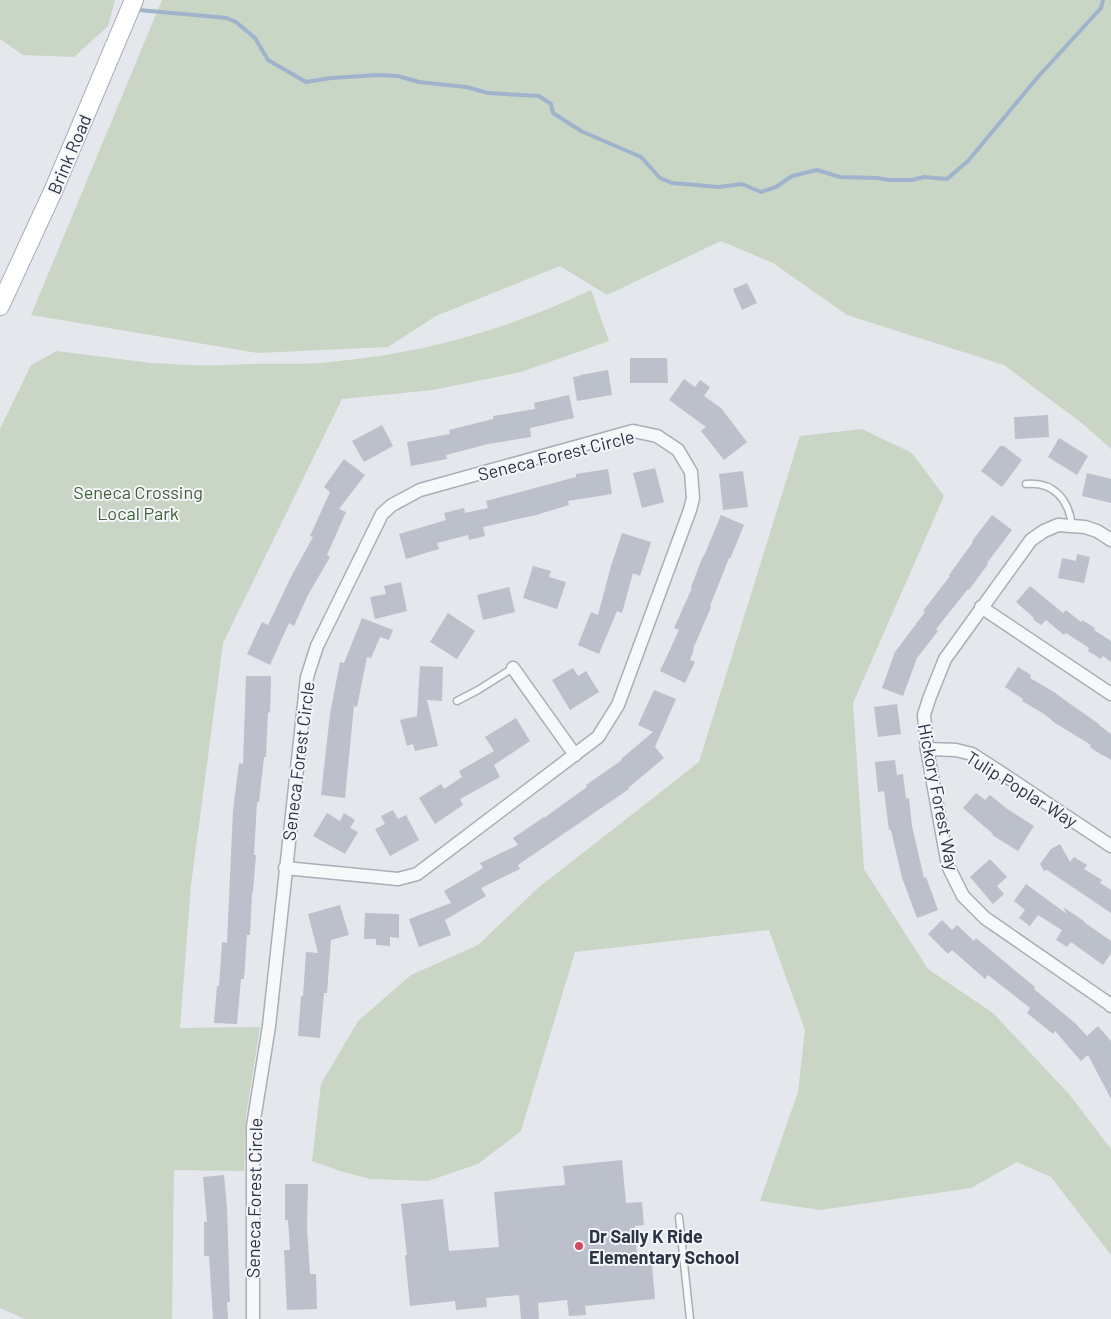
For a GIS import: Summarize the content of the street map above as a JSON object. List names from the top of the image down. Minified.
{"streets":{"main road":["Brink Road"],"street":["Seneca Forest Circle","Tulip Poplar Way","Hickory Forest Way"]},"crossings":[["Tulip Poplar Way","Hickory Forest Way"]],"parks":["Seneca Crossing Local Park"],"places":["Dr Sally K Ride Elementary School"]}
